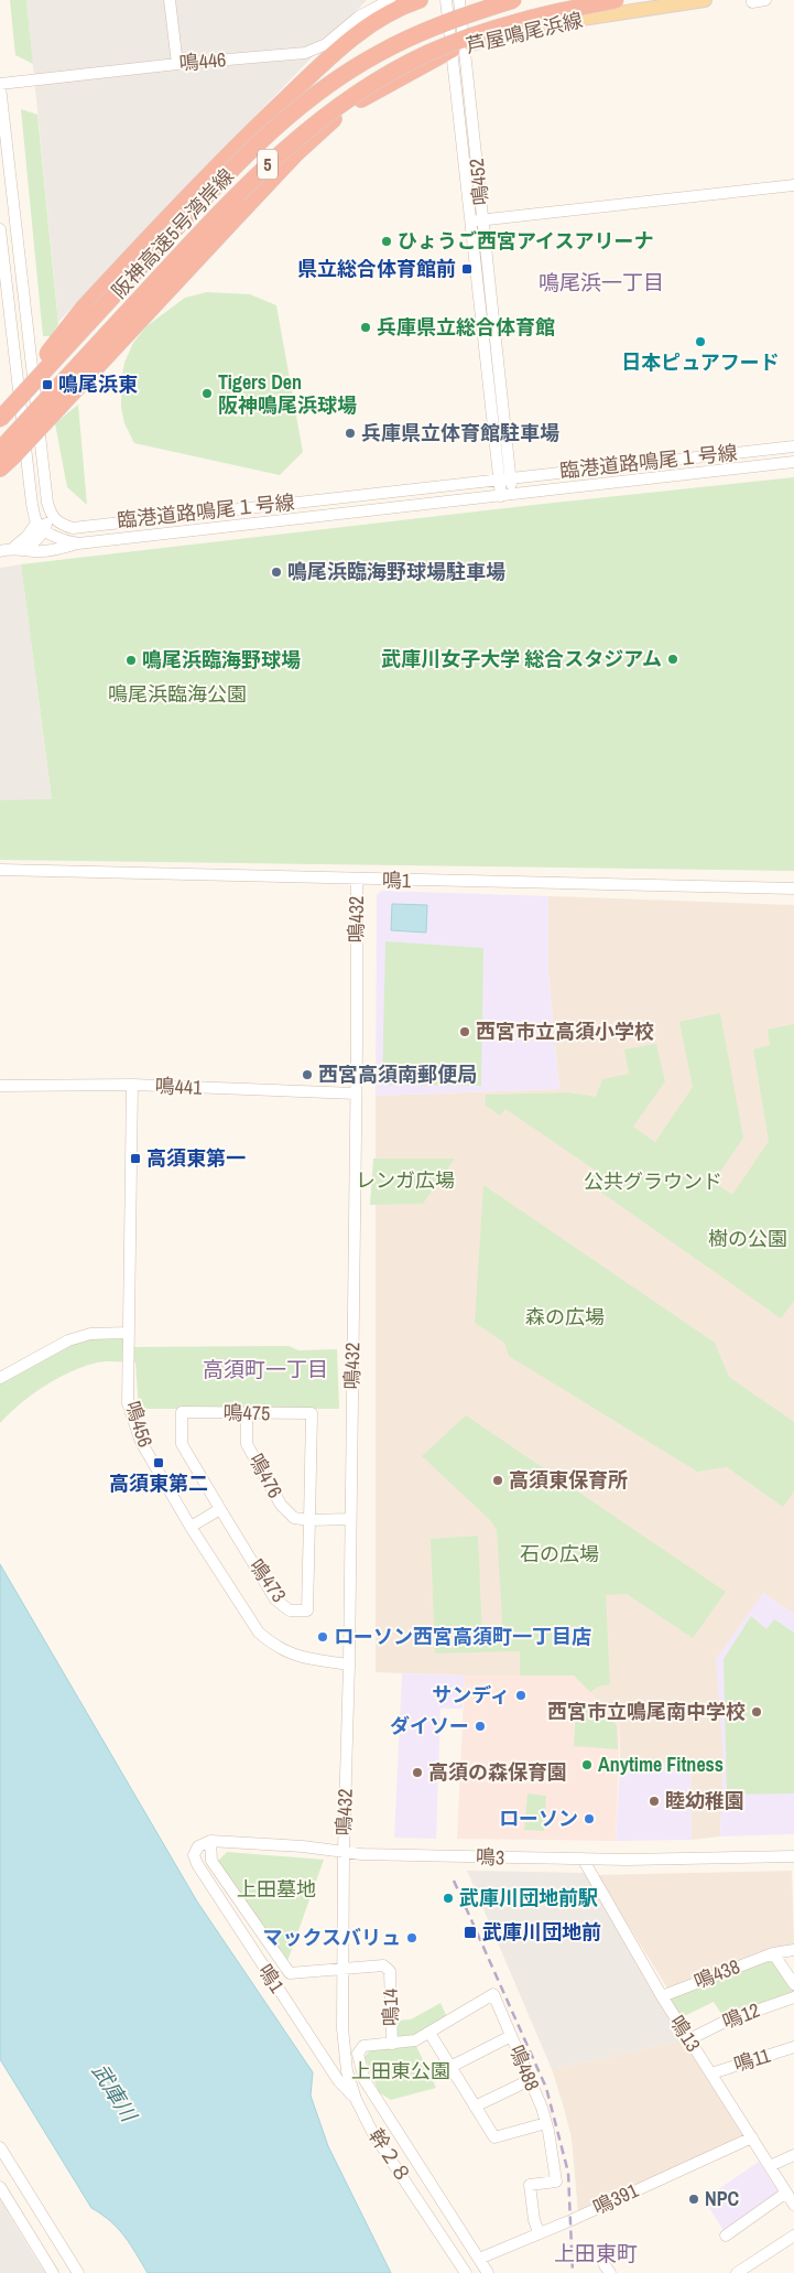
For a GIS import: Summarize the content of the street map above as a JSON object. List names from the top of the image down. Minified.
{"streets":{"highway":["5","阪神高速5号湾岸線"],"main road":["芦屋鳴尾浜線"],"street":["鳴446","鳴452","臨港道路鳴尾１号線","鳴1","鳴432","鳴441","鳴475","鳴456","鳴476","鳴473","鳴3","鳴438","鳴14","鳴12","鳴13","鳴11","鳴488","幹２８","鳴391"]},"crossings":[["芦屋鳴尾浜線","5"],["芦屋鳴尾浜線","鳴452"],["5","鳴452"],["鳴452","臨港道路鳴尾１号線"],["鳴1","鳴432"],["鳴1","鳴3"],["鳴1","鳴14"],["鳴1","幹２８"],["鳴432","鳴441"],["鳴432","鳴456"],["鳴432","鳴3"],["鳴432","鳴14"],["鳴432","幹２８"],["鳴441","鳴456"],["鳴475","鳴476"],["鳴475","鳴473"],["鳴476","鳴473"],["鳴3","鳴14"],["鳴3","鳴13"],["鳴438","鳴13"],["鳴14","鳴488"],["鳴14","幹２８"],["鳴14","鳴391"],["鳴12","鳴13"],["鳴13","鳴11"],["鳴13","鳴391"],["鳴488","鳴391"]],"districts":["鳴尾浜一丁目","高須町一丁目","上田東町"],"water":["武庫川"],"parks":["鳴尾浜臨海公園","レンガ広場","公共グラウンド","樹の公園","森の広場","石の広場","上田墓地","上田東公園"],"places":{"other":["ひょうご西宮アイスアリーナ","兵庫県立総合体育館","日本ピュアフード","Tigers Den 阪神鳴尾浜球場","兵庫県立体育館駐車場","鳴尾浜臨海野球場駐車場","武庫川女子大学 総合スタジアム","鳴尾浜臨海野球場","西宮市立高須小学校","西宮高須南郵便局","高須東保育所","ローソン西宮高須町一丁目店","サンディ","西宮市立鳴尾南中学校","ダイソー","Anytime Fitness","高須の森保育園","睦幼稚園","ローソン","武庫川団地前駅","マックスバリュ","NPC"],"transit":["県立総合体育館前","鳴尾浜東","高須東第一","高須東第二","武庫川団地前"]}}
